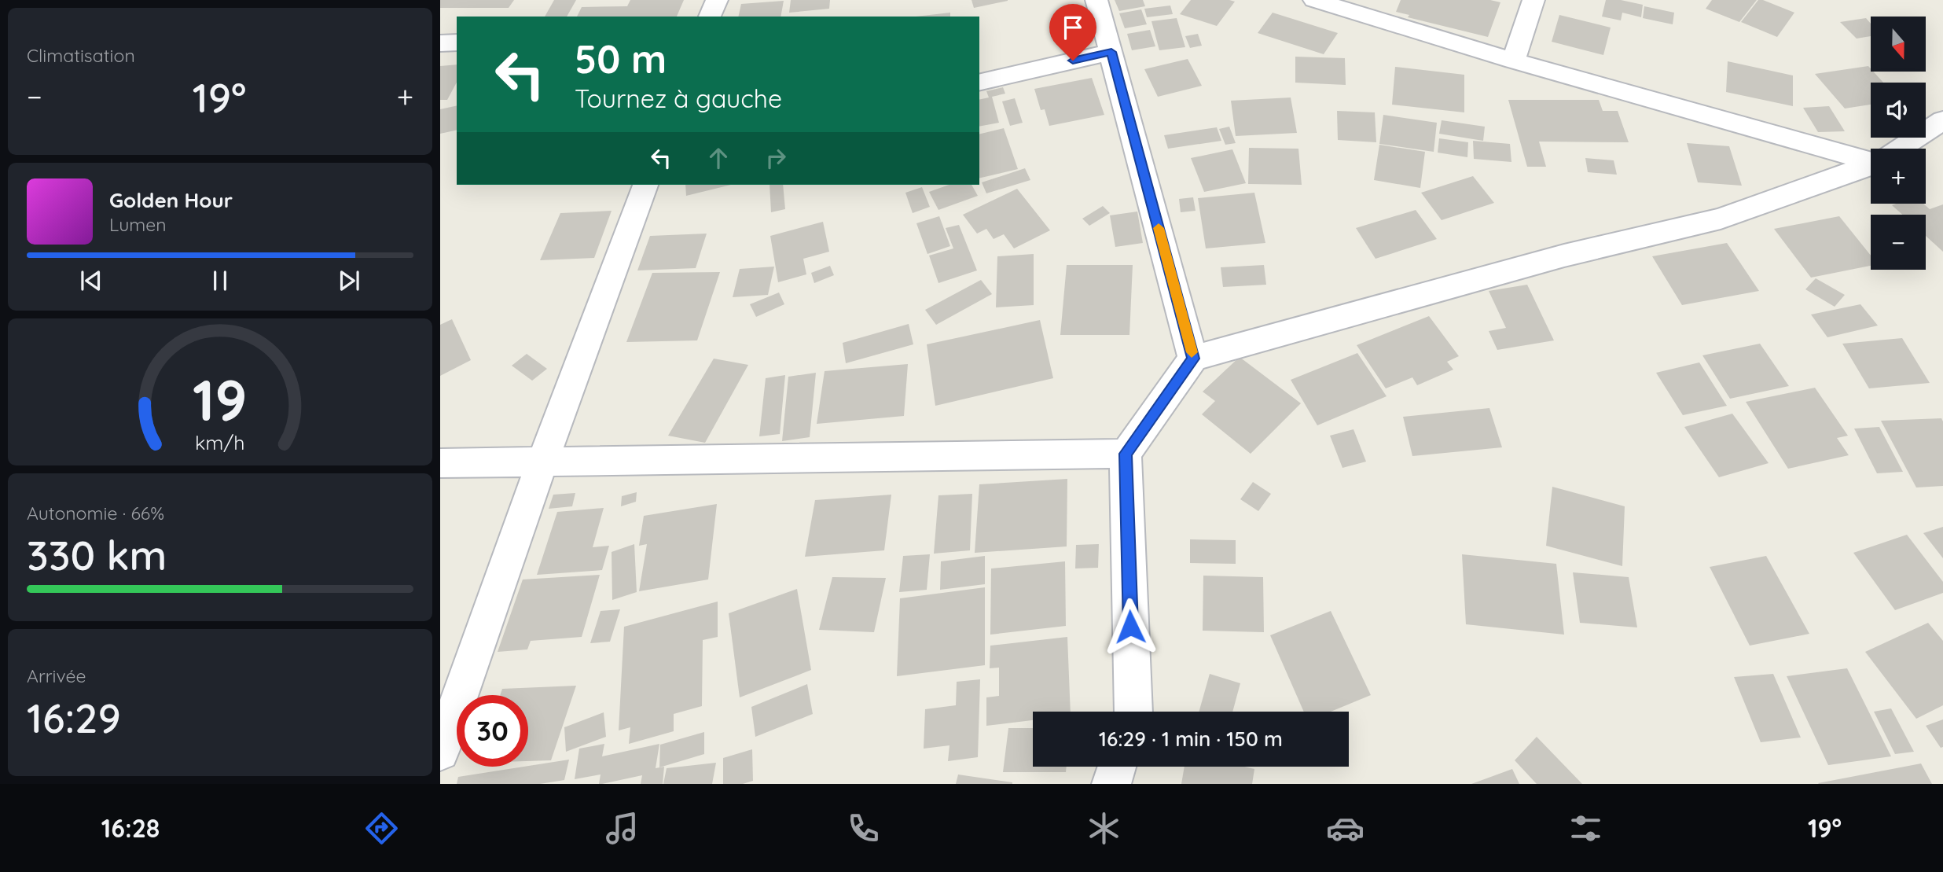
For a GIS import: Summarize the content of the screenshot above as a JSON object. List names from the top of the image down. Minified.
{"north":"bottom","page":{"tile":["Climatisation",["Autonomie · 66%","330 km"],["Arrivée","16:29"]],"map_buttons":["+","−"],"turn":["50 m","Tournez à gauche"],"heat":["−","19°","+"],"song":["Golden Hour","Lumen"],"limit":"30","trip":"16:29 · 1 min · 150 m","tabs":["16:28","19°"],"gauge":["19","km/h"]}}
